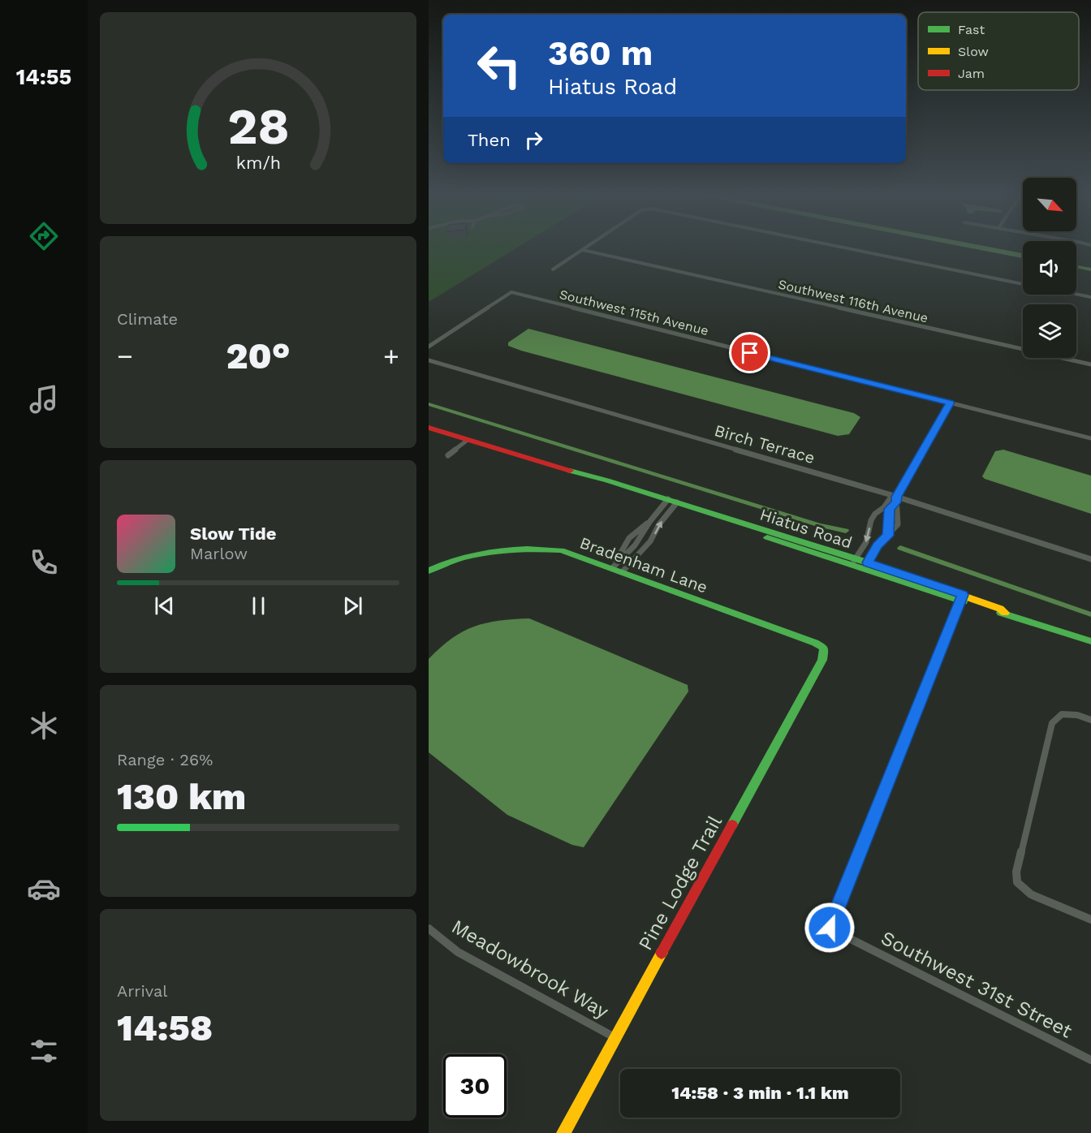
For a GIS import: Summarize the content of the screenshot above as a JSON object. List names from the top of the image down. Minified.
{"streets":{"street":["Southwest 116th Avenue","Southwest 115th Avenue","Birch Terrace","Hiatus Road","Bradenham Lane","Pine Lodge Trail","Meadowbrook Way","Southwest 31st Street"]},"crossings":[["Hiatus Road","Southwest 31st Street"],["Bradenham Lane","Pine Lodge Trail"],["Pine Lodge Trail","Meadowbrook Way"]],"legend":["Fast","Slow","Jam"],"north":"bottom right","page":{"tabs":"14:55","turn":["360 m","Hiatus Road"],"then":"Then","tile":["Climate",["Range · 26%","130 km"],["Arrival","14:58"]],"heat":["−","20°","+"],"song":["Slow Tide","Marlow"],"limit":"30","trip":"14:58 · 3 min · 1.1 km","gauge":["28","km/h"]}}
